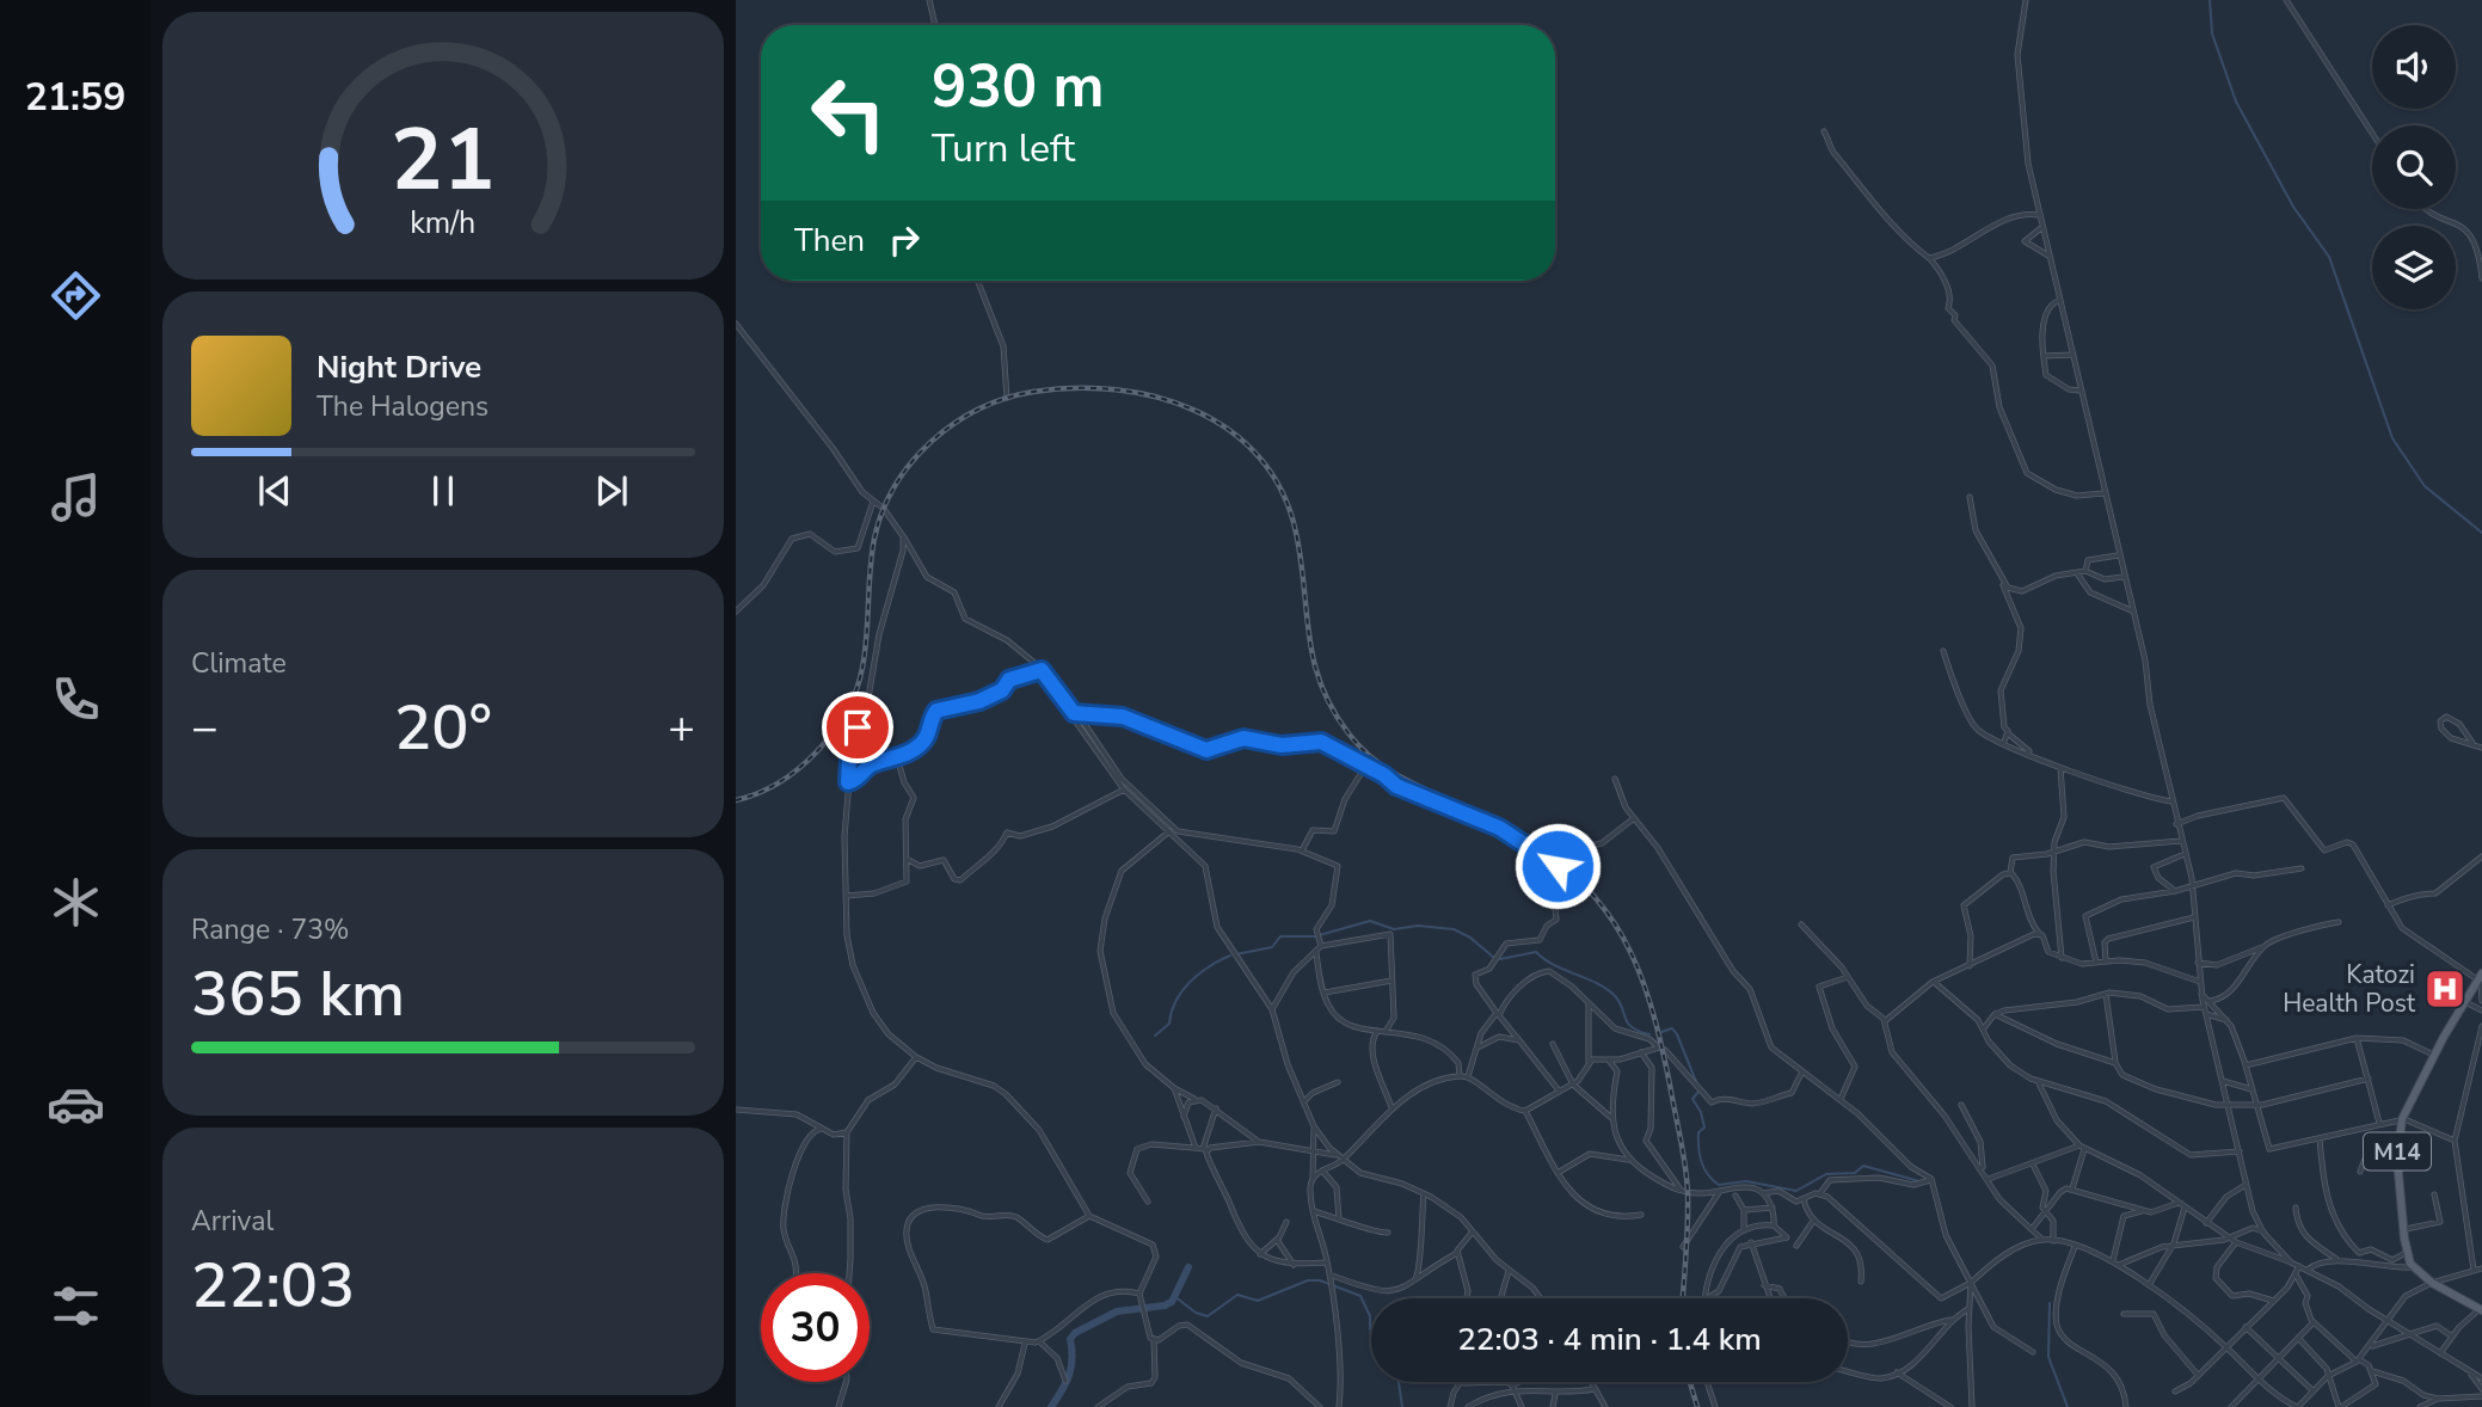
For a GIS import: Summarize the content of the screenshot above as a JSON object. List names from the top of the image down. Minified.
{"streets":{"main road":["M14"]},"places":{"hospital":["Katozi Health Post"]},"page":{"tabs":"21:59","turn":["930 m","Turn left"],"then":"Then","song":["Night Drive","The Halogens"],"tile":["Climate",["Range · 73%","365 km"],["Arrival","22:03"]],"heat":["−","20°","+"],"limit":"30","trip":"22:03 · 4 min · 1.4 km","gauge":["21","km/h"]}}
